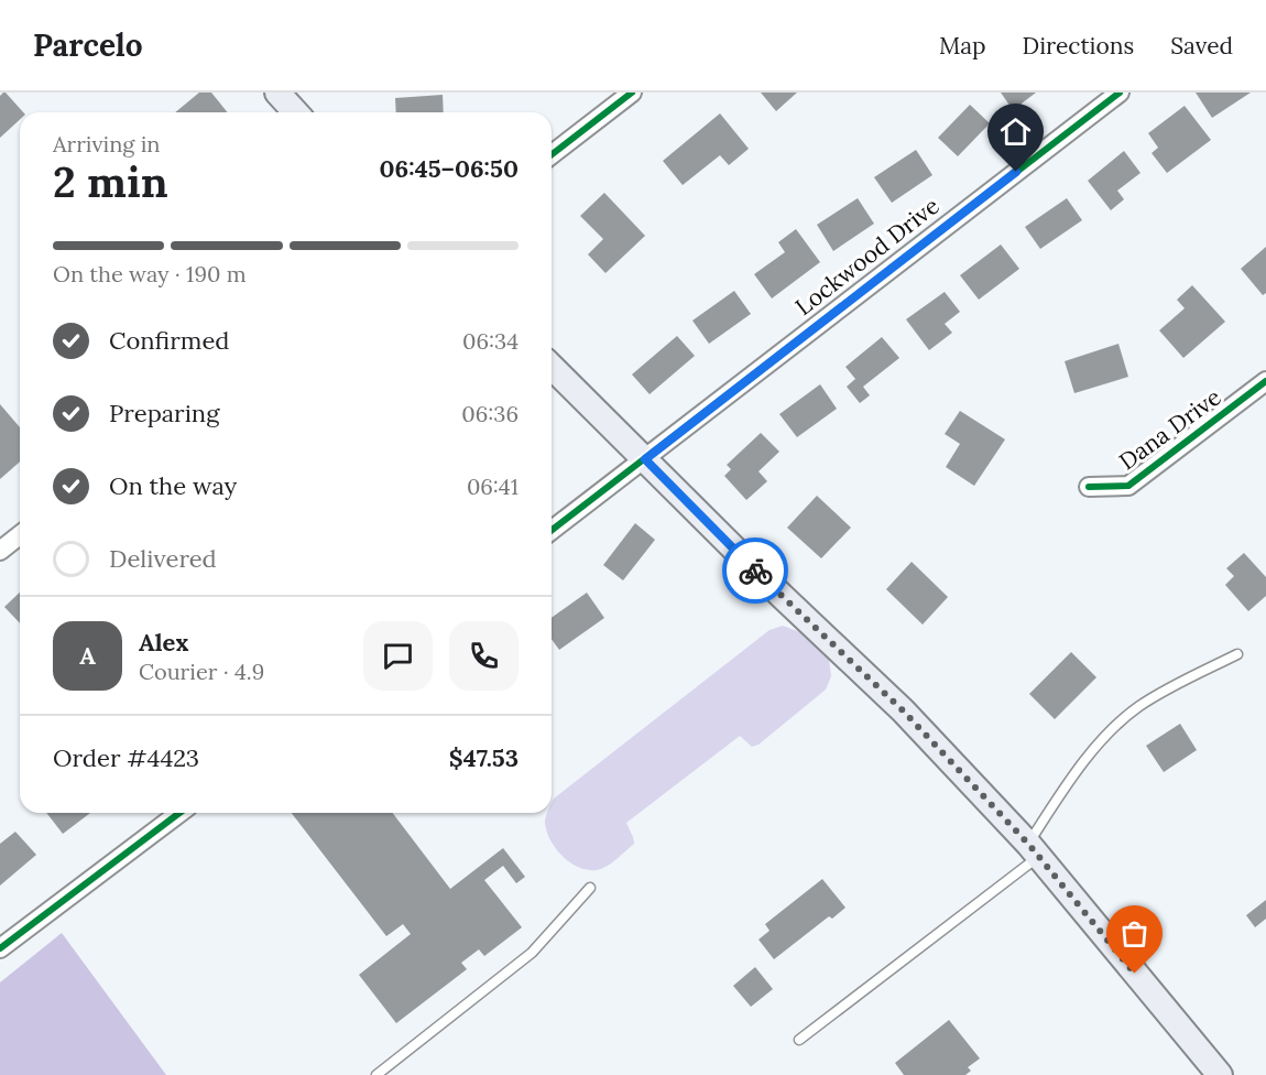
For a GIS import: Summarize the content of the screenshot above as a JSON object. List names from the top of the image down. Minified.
{"streets":{"street":["Lockwood Drive","Dana Drive"]},"page":{"header":"Parcelo","nav":["Map","Directions","Saved"],"heading":["2 min","Arriving in","06:45–06:50"],"panel":["Alex","Courier · 4.9","Order #4423","$47.53"],"bar":"On the way · 190 m","list":[["Confirmed","06:34"],["Preparing","06:36"],["On the way","06:41"],"Delivered"],"round":"A"}}
